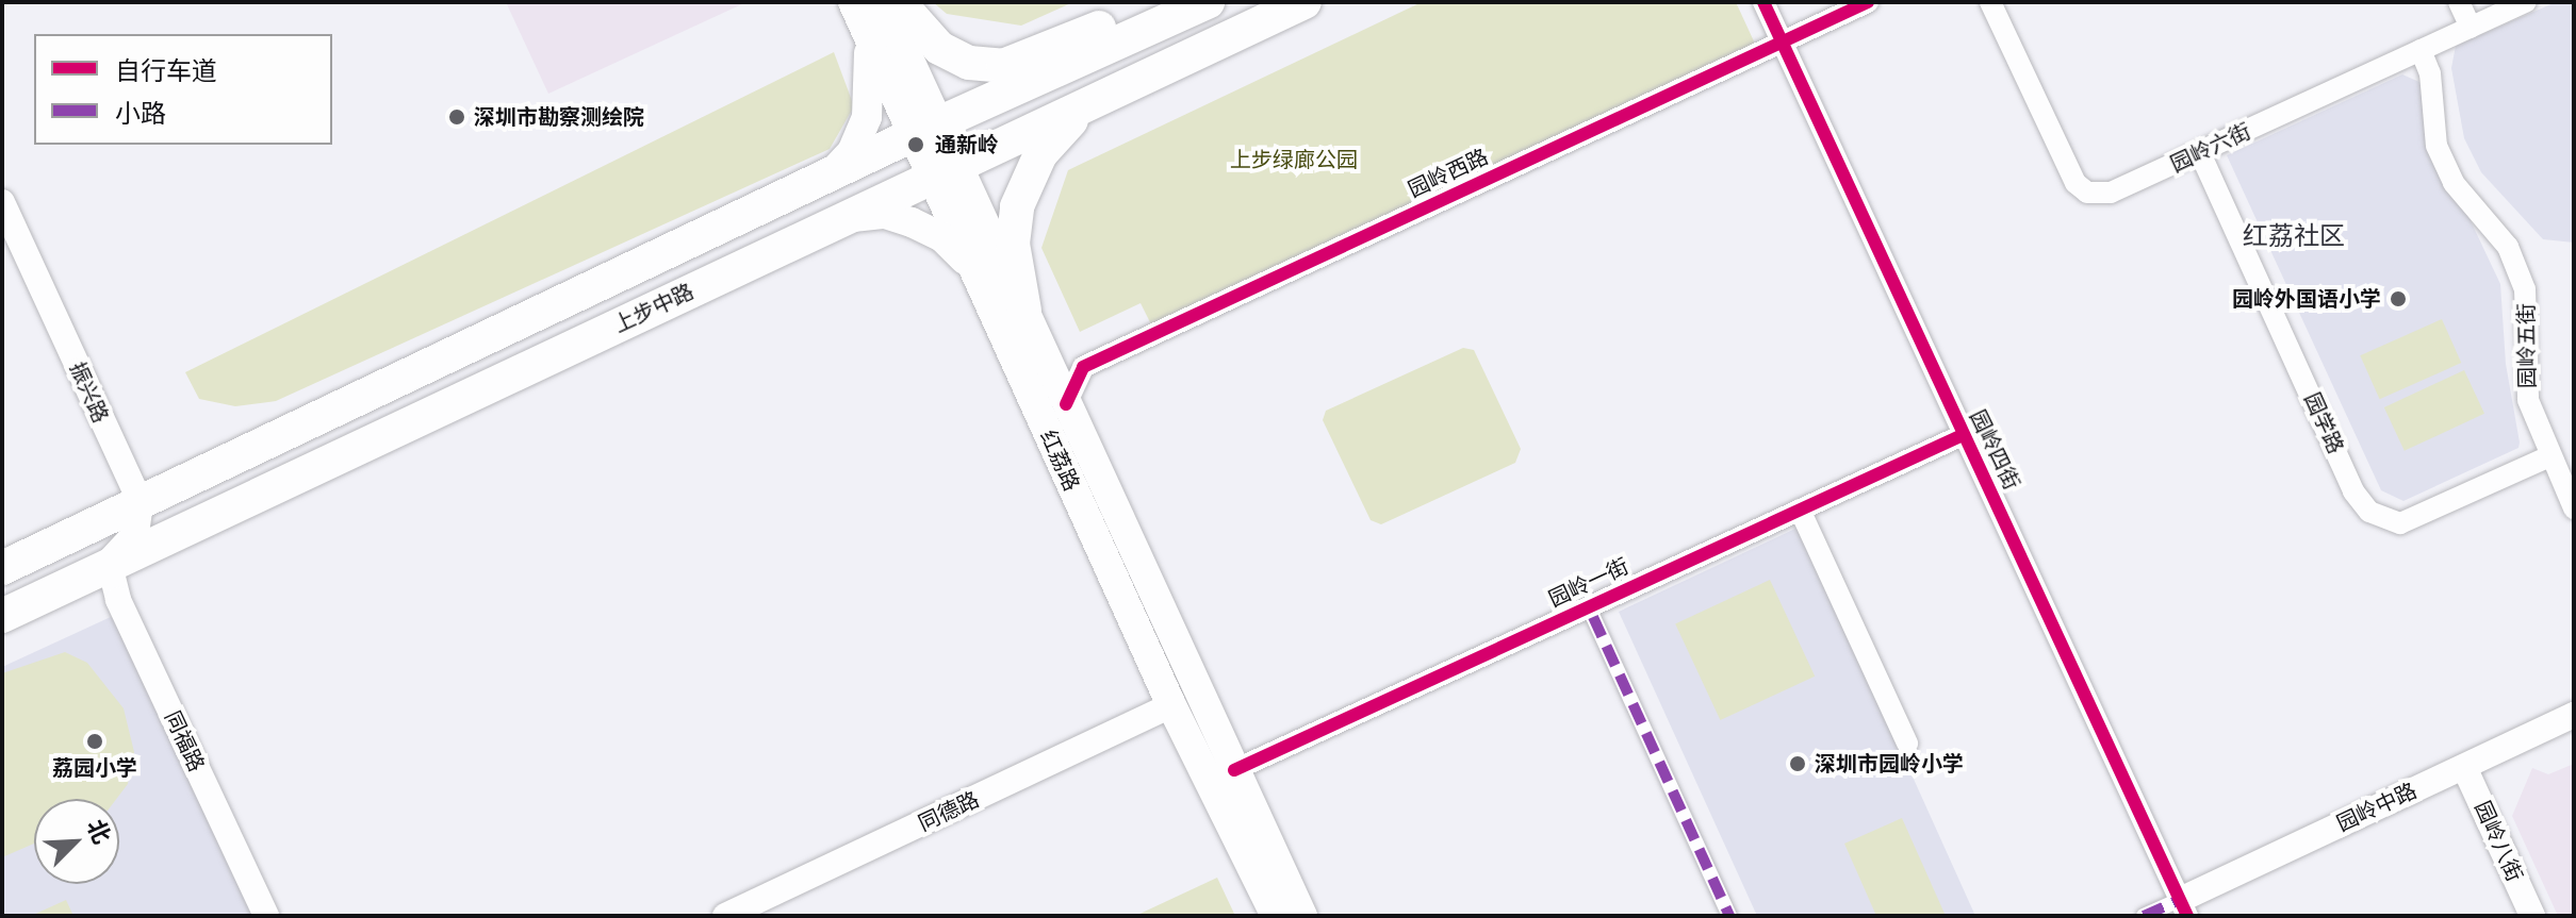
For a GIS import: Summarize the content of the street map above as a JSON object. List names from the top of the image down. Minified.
{"streets":{"main road":["上步中路","红荔路"],"street":["园岭六街","园岭西路","园岭五街","振兴路","园学路","园岭四街","园岭一街","同福路","园岭中路","同德路","园岭八街"]},"crossings":[["园岭六街","园岭五街"],["园岭六街","园学路"],["园岭西路","园岭四街"],["园岭西路","红荔路"],["上步中路","红荔路"],["上步中路","同福路"],["园岭五街","园学路"],["园岭四街","园岭一街"],["园岭四街","园岭中路"],["红荔路","园岭一街"],["红荔路","同德路"],["园岭中路","园岭八街"]],"districts":["红荔社区"],"parks":["上步绿廊公园"],"places":["深圳市勘察测绘院","通新岭","园岭外国语小学","荔园小学","深圳市园岭小学"],"legend":["自行车道","小路"],"north":"top right"}
